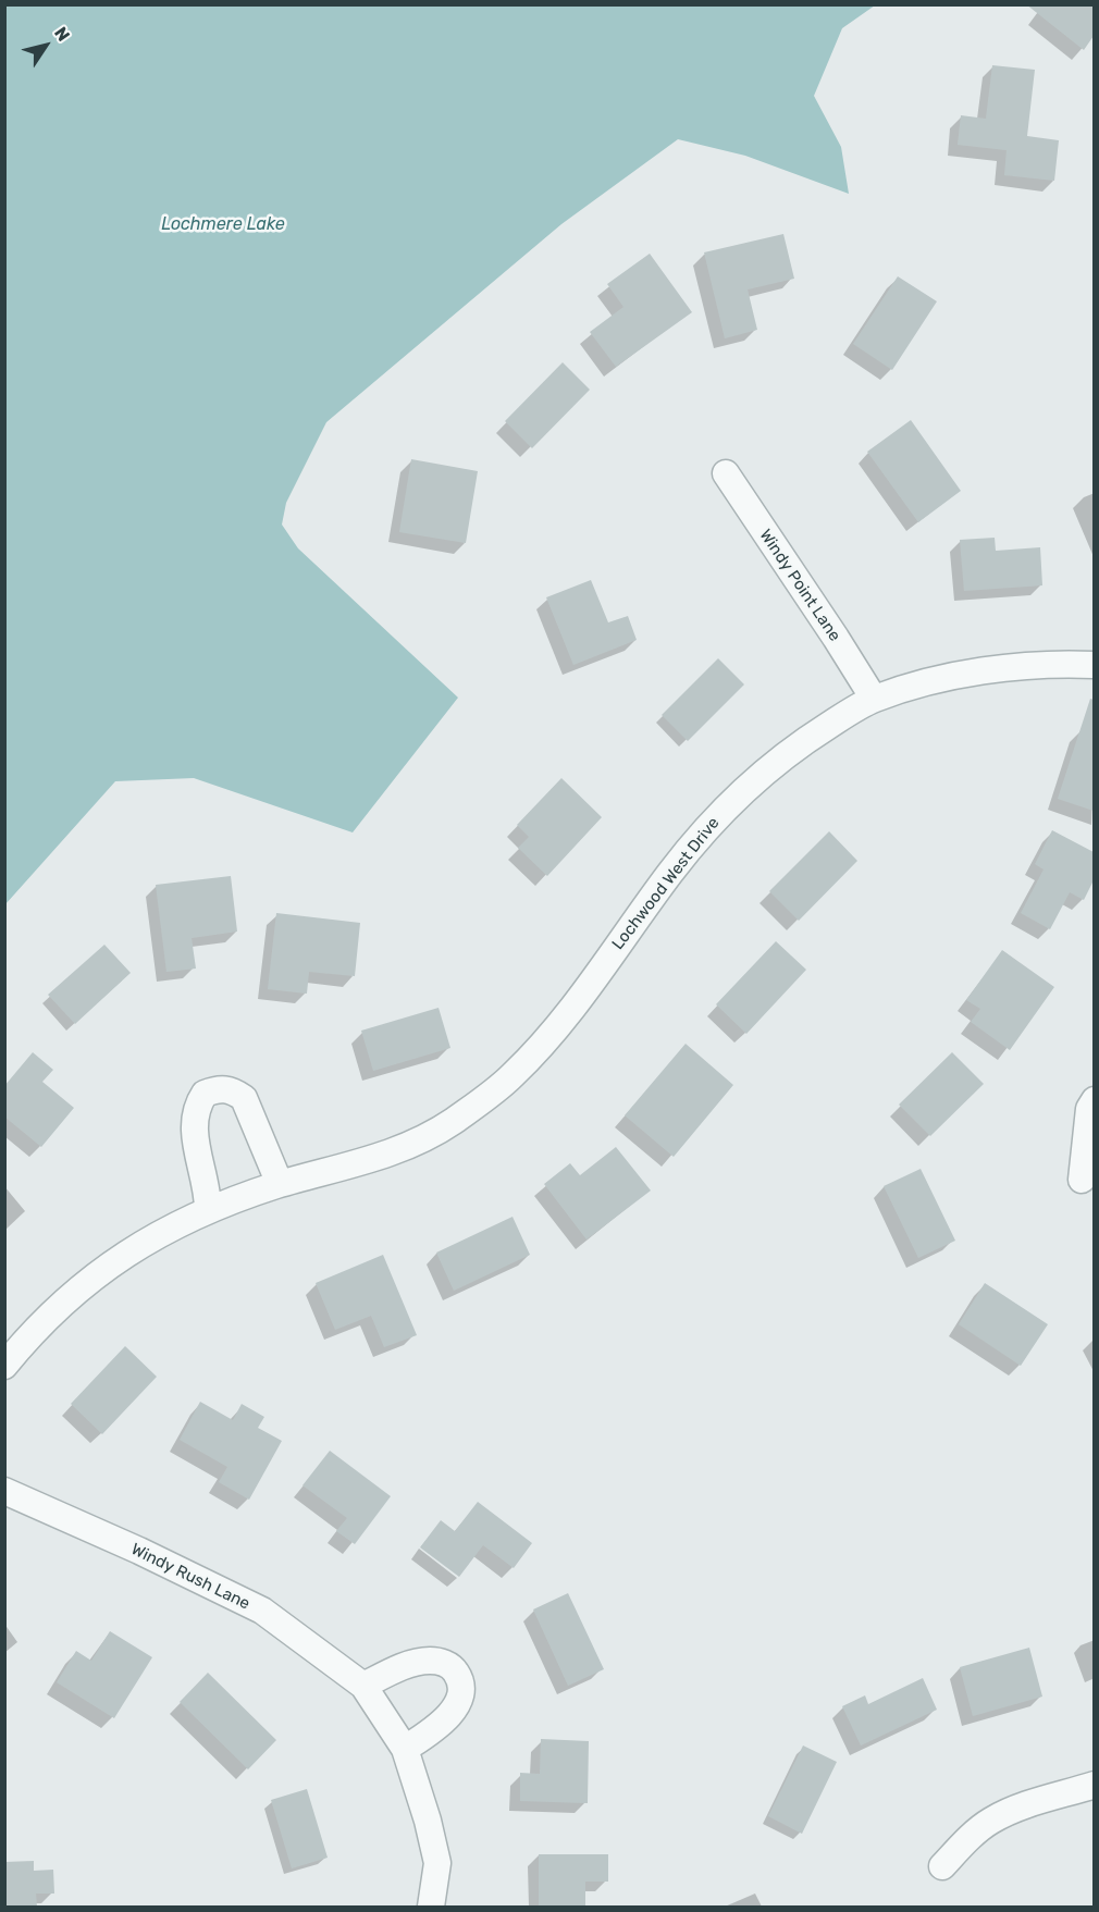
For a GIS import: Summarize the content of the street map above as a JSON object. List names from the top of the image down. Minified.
{"streets":{"street":["Windy Point Lane","Lochwood West Drive","Windy Rush Lane"]},"crossings":[["Windy Point Lane","Lochwood West Drive"]],"water":["Lochmere Lake"],"north":"top right"}
